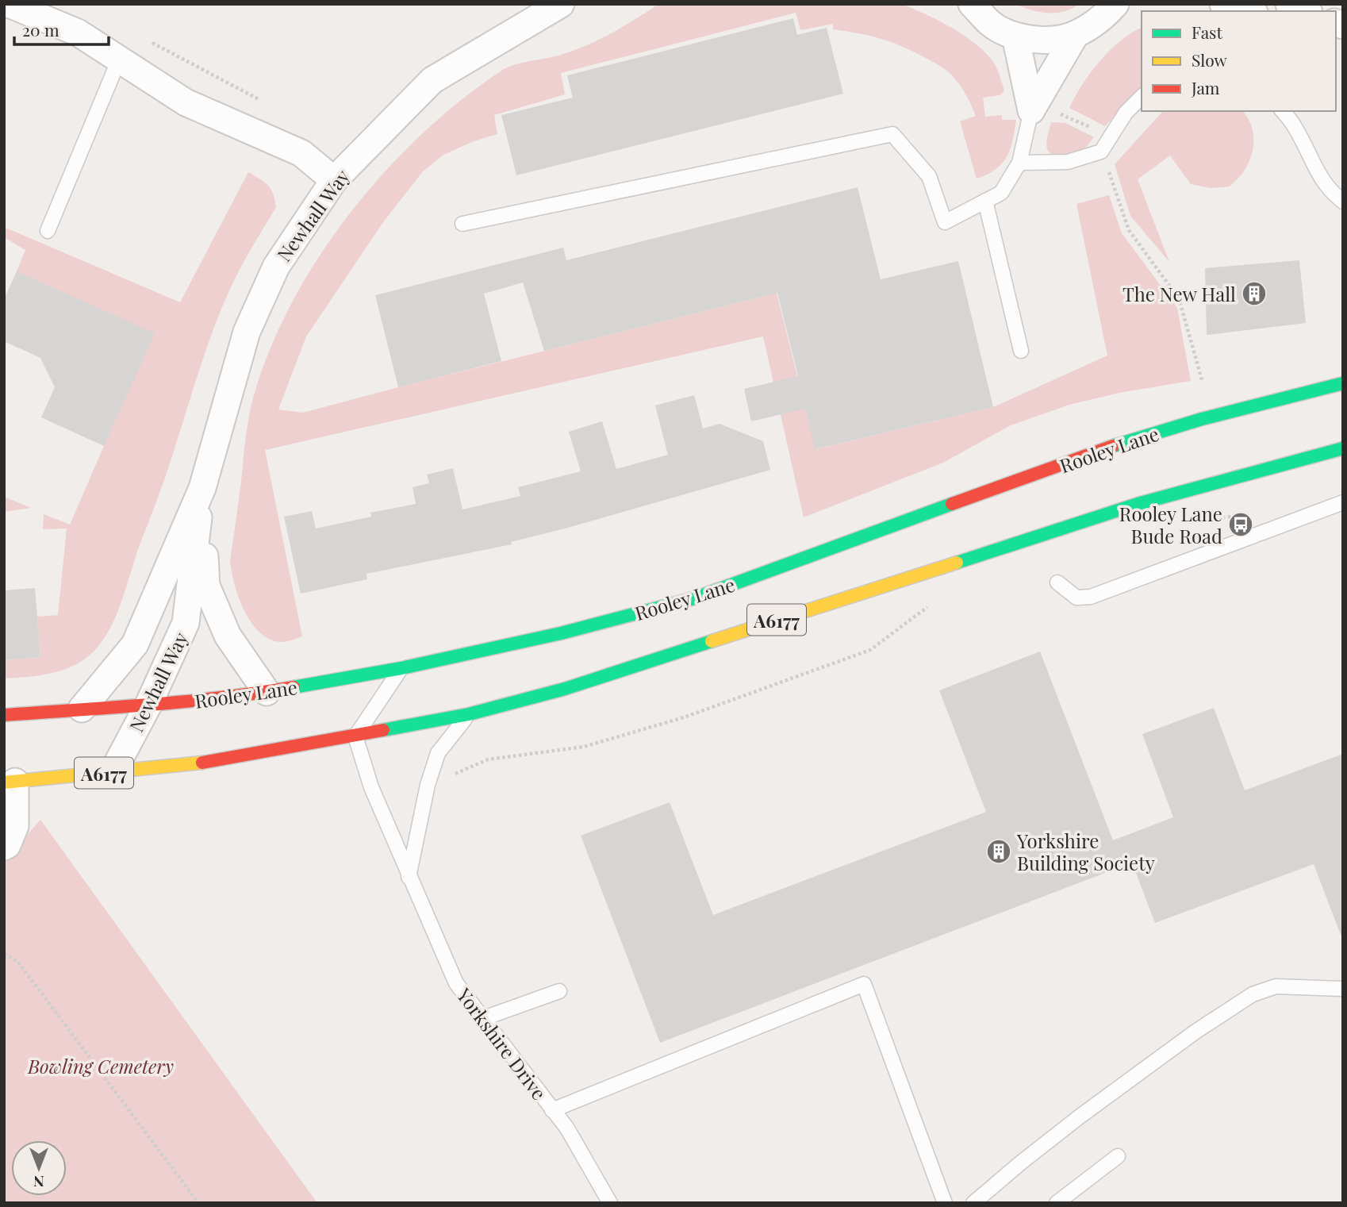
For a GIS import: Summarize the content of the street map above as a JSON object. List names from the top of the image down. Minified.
{"streets":{"highway":["Rooley Lane","A6177"],"street":["Newhall Way"],"lane":["Yorkshire Drive"]},"crossings":[["Newhall Way","Rooley Lane"],["Newhall Way","A6177"],["A6177","Yorkshire Drive"]],"parks":["Bowling Cemetery"],"places":{"building":["The New Hall","Yorkshire Building Society"],"bus stop":["Rooley Lane Bude Road"]},"legend":["Fast","Slow","Jam"],"scale_bar":"20 m","north":"bottom"}
